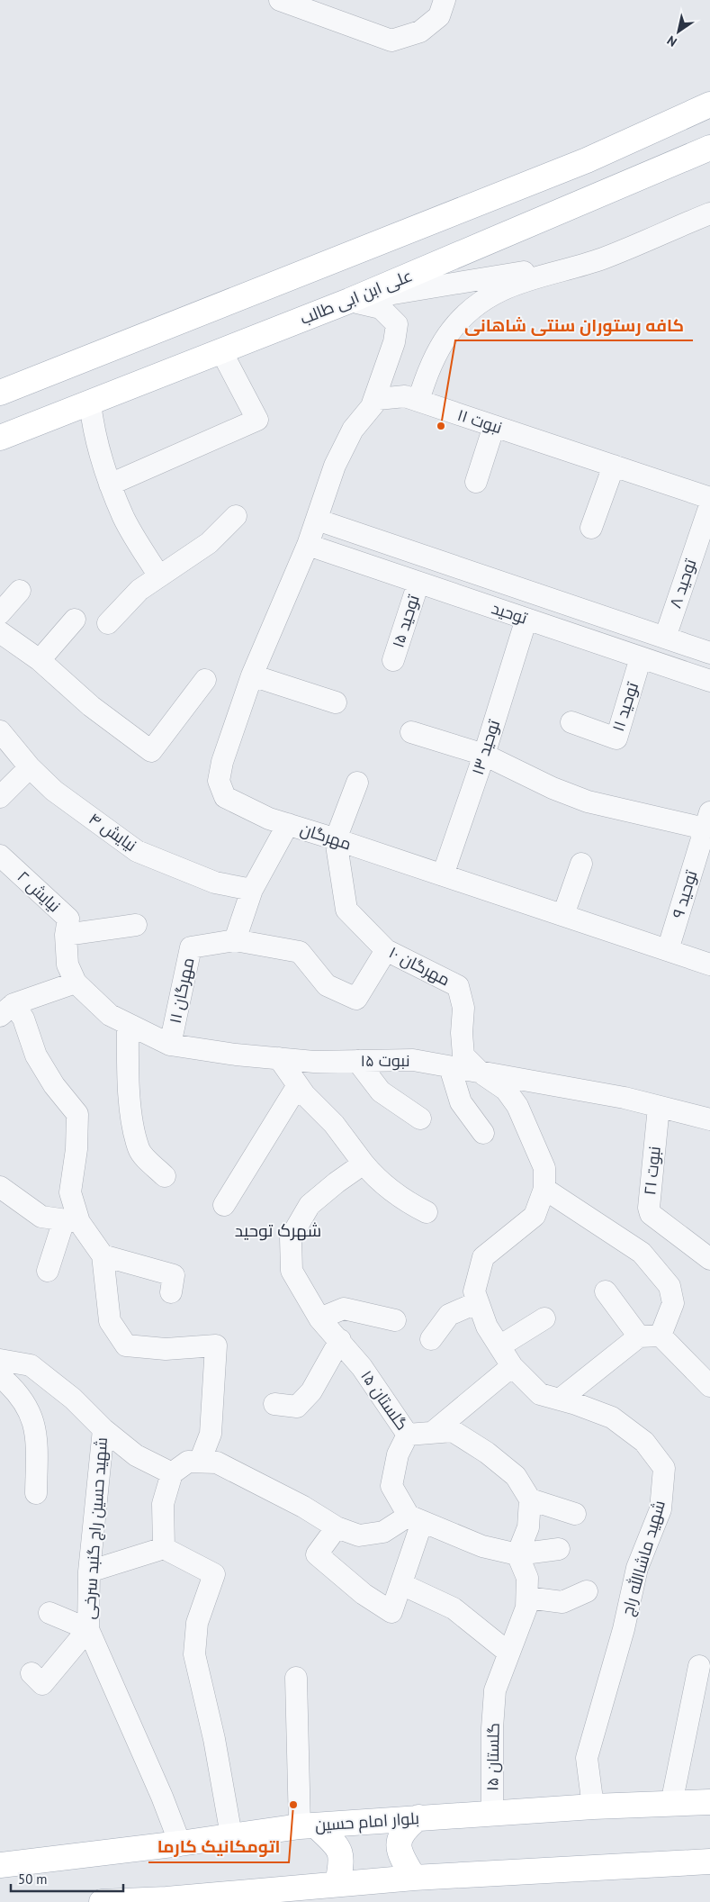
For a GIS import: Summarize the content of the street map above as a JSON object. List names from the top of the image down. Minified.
{"streets":{"main road":["علی ابن ابی طالب","بلوار امام حسین"],"street":["نبوت ۱۱","توحید ۸","توحید","توحید ۱۵","توحید ۱۱","توحید ۱۳","نیایش ۴","مهرگان","نیایش ۲","توحید ۹","مهرگان ۱۰","مهرگان ۱۱","نبوت ۱۵","نبوت ۲۱","گلستان ۱۵","شهید حسین راج گنبد سرخی","شهید ماشاالله راج"]},"crossings":[["نبوت ۱۱","توحید"],["نبوت ۱۱","مهرگان"],["توحید ۸","توحید"],["توحید","توحید ۱۵"],["توحید","توحید ۱۱"],["توحید","توحید ۱۳"],["توحید","مهرگان"],["توحید ۱۳","مهرگان"],["مهرگان","توحید ۹"],["مهرگان","مهرگان ۱۰"],["نیایش ۲","نبوت ۱۵"],["مهرگان ۱۰","نبوت ۱۵"],["مهرگان ۱۰","شهید ماشاالله راج"],["مهرگان ۱۱","نبوت ۱۵"],["نبوت ۱۵","نبوت ۲۱"],["نبوت ۱۵","شهید ماشاالله راج"],["گلستان ۱۵","بلوار امام حسین"],["شهید حسین راج گنبد سرخی","بلوار امام حسین"],["شهید ماشاالله راج","بلوار امام حسین"]],"districts":["شهرک توحید"],"places":["کافه رستوران سنتی شاهانی","اتومکانیک کارما"],"scale_bar":"50 m","north":"bottom left"}
